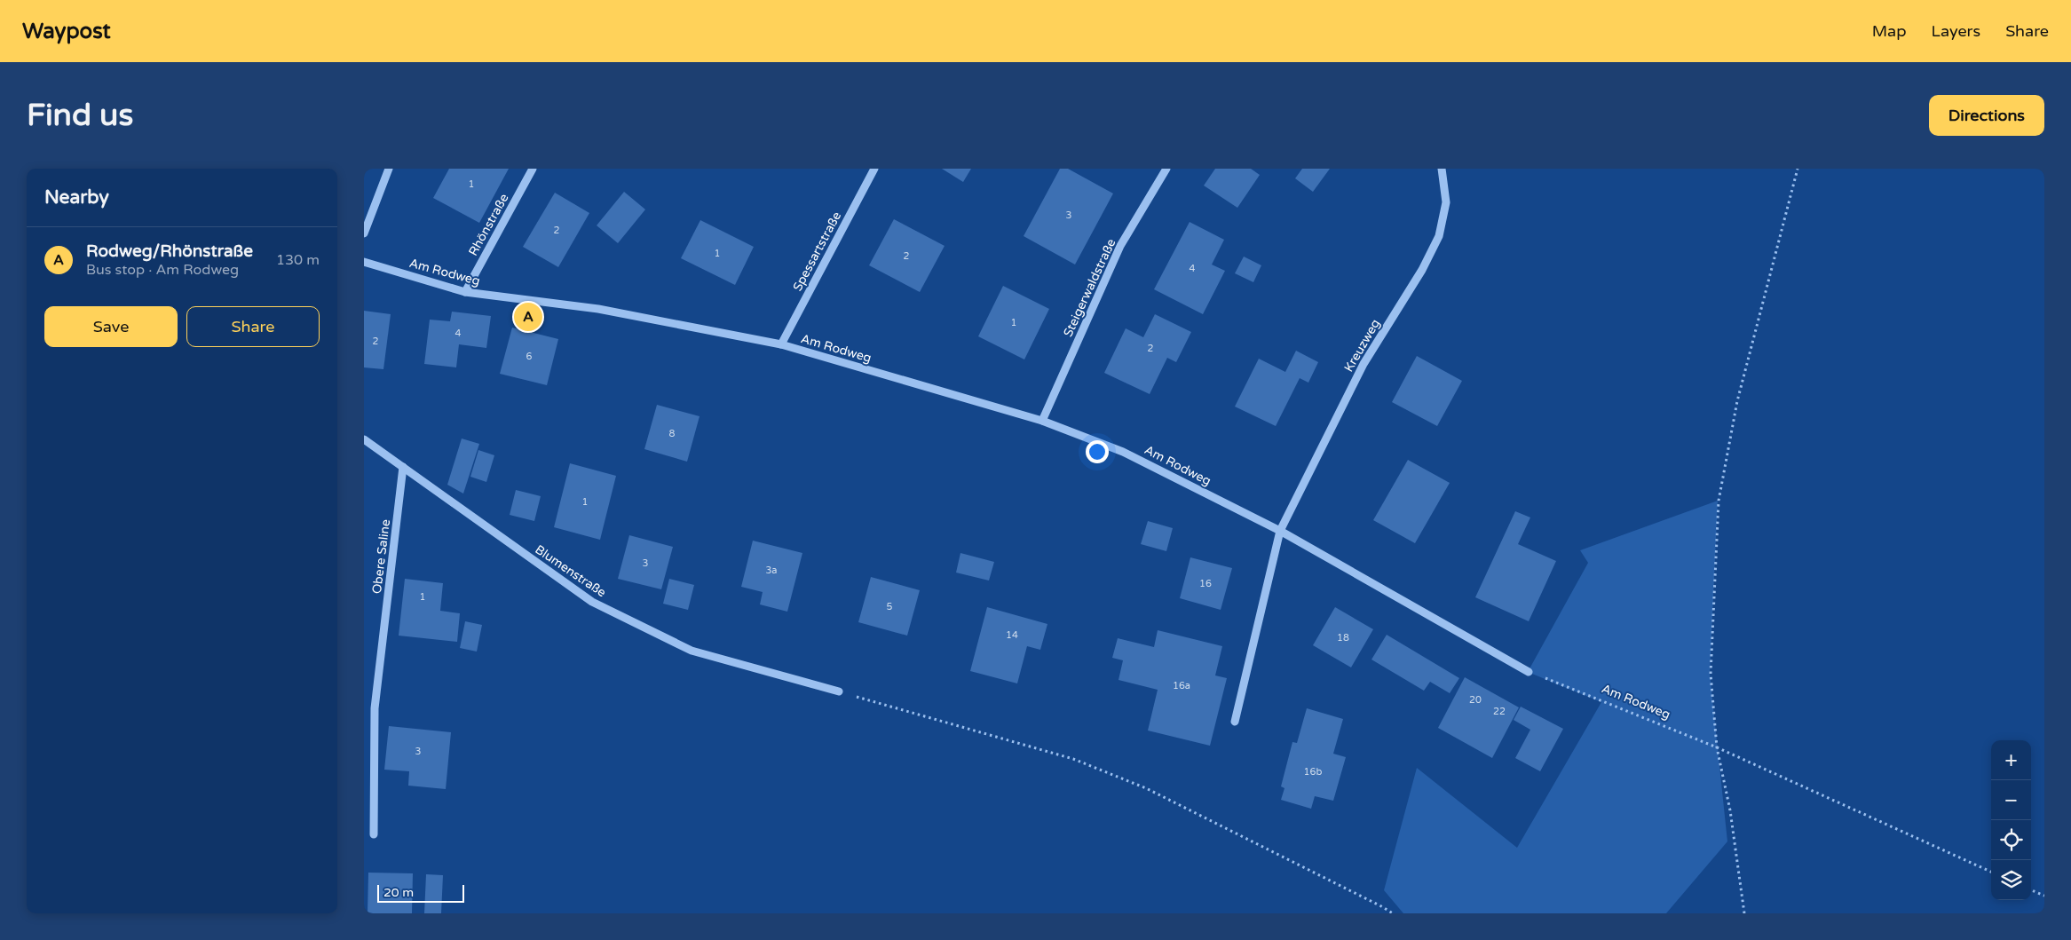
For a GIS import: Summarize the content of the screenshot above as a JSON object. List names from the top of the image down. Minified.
{"streets":{"street":["Rhönstraße","Spessartstraße","Am Rodweg","Steigerwaldstraße","Kreuzweg","Obere Saline","Blumenstraße"]},"crossings":[["Rhönstraße","Am Rodweg"],["Spessartstraße","Am Rodweg"],["Am Rodweg","Steigerwaldstraße"],["Am Rodweg","Kreuzweg"],["Obere Saline","Blumenstraße"]],"house_numbers":["1","3","2","1","2","4","1","4","2","2","6","8","1","3","3a","16","1","5","14","18","16a","20","22","3","16b"],"scale_bar":"20 m","page":{"header":"Waypost","nav":["Map","Layers","Share"],"buttons":["Directions",["Save","Share"]],"title":"Find us","heading":"Nearby","list":[{"mark":"A","name":"Rodweg/Rhönstraße","note":"Bus stop · Am Rodweg","value":"130 m"}],"pins":"A","map_buttons":["+","−"],"scale":"20 m"}}
